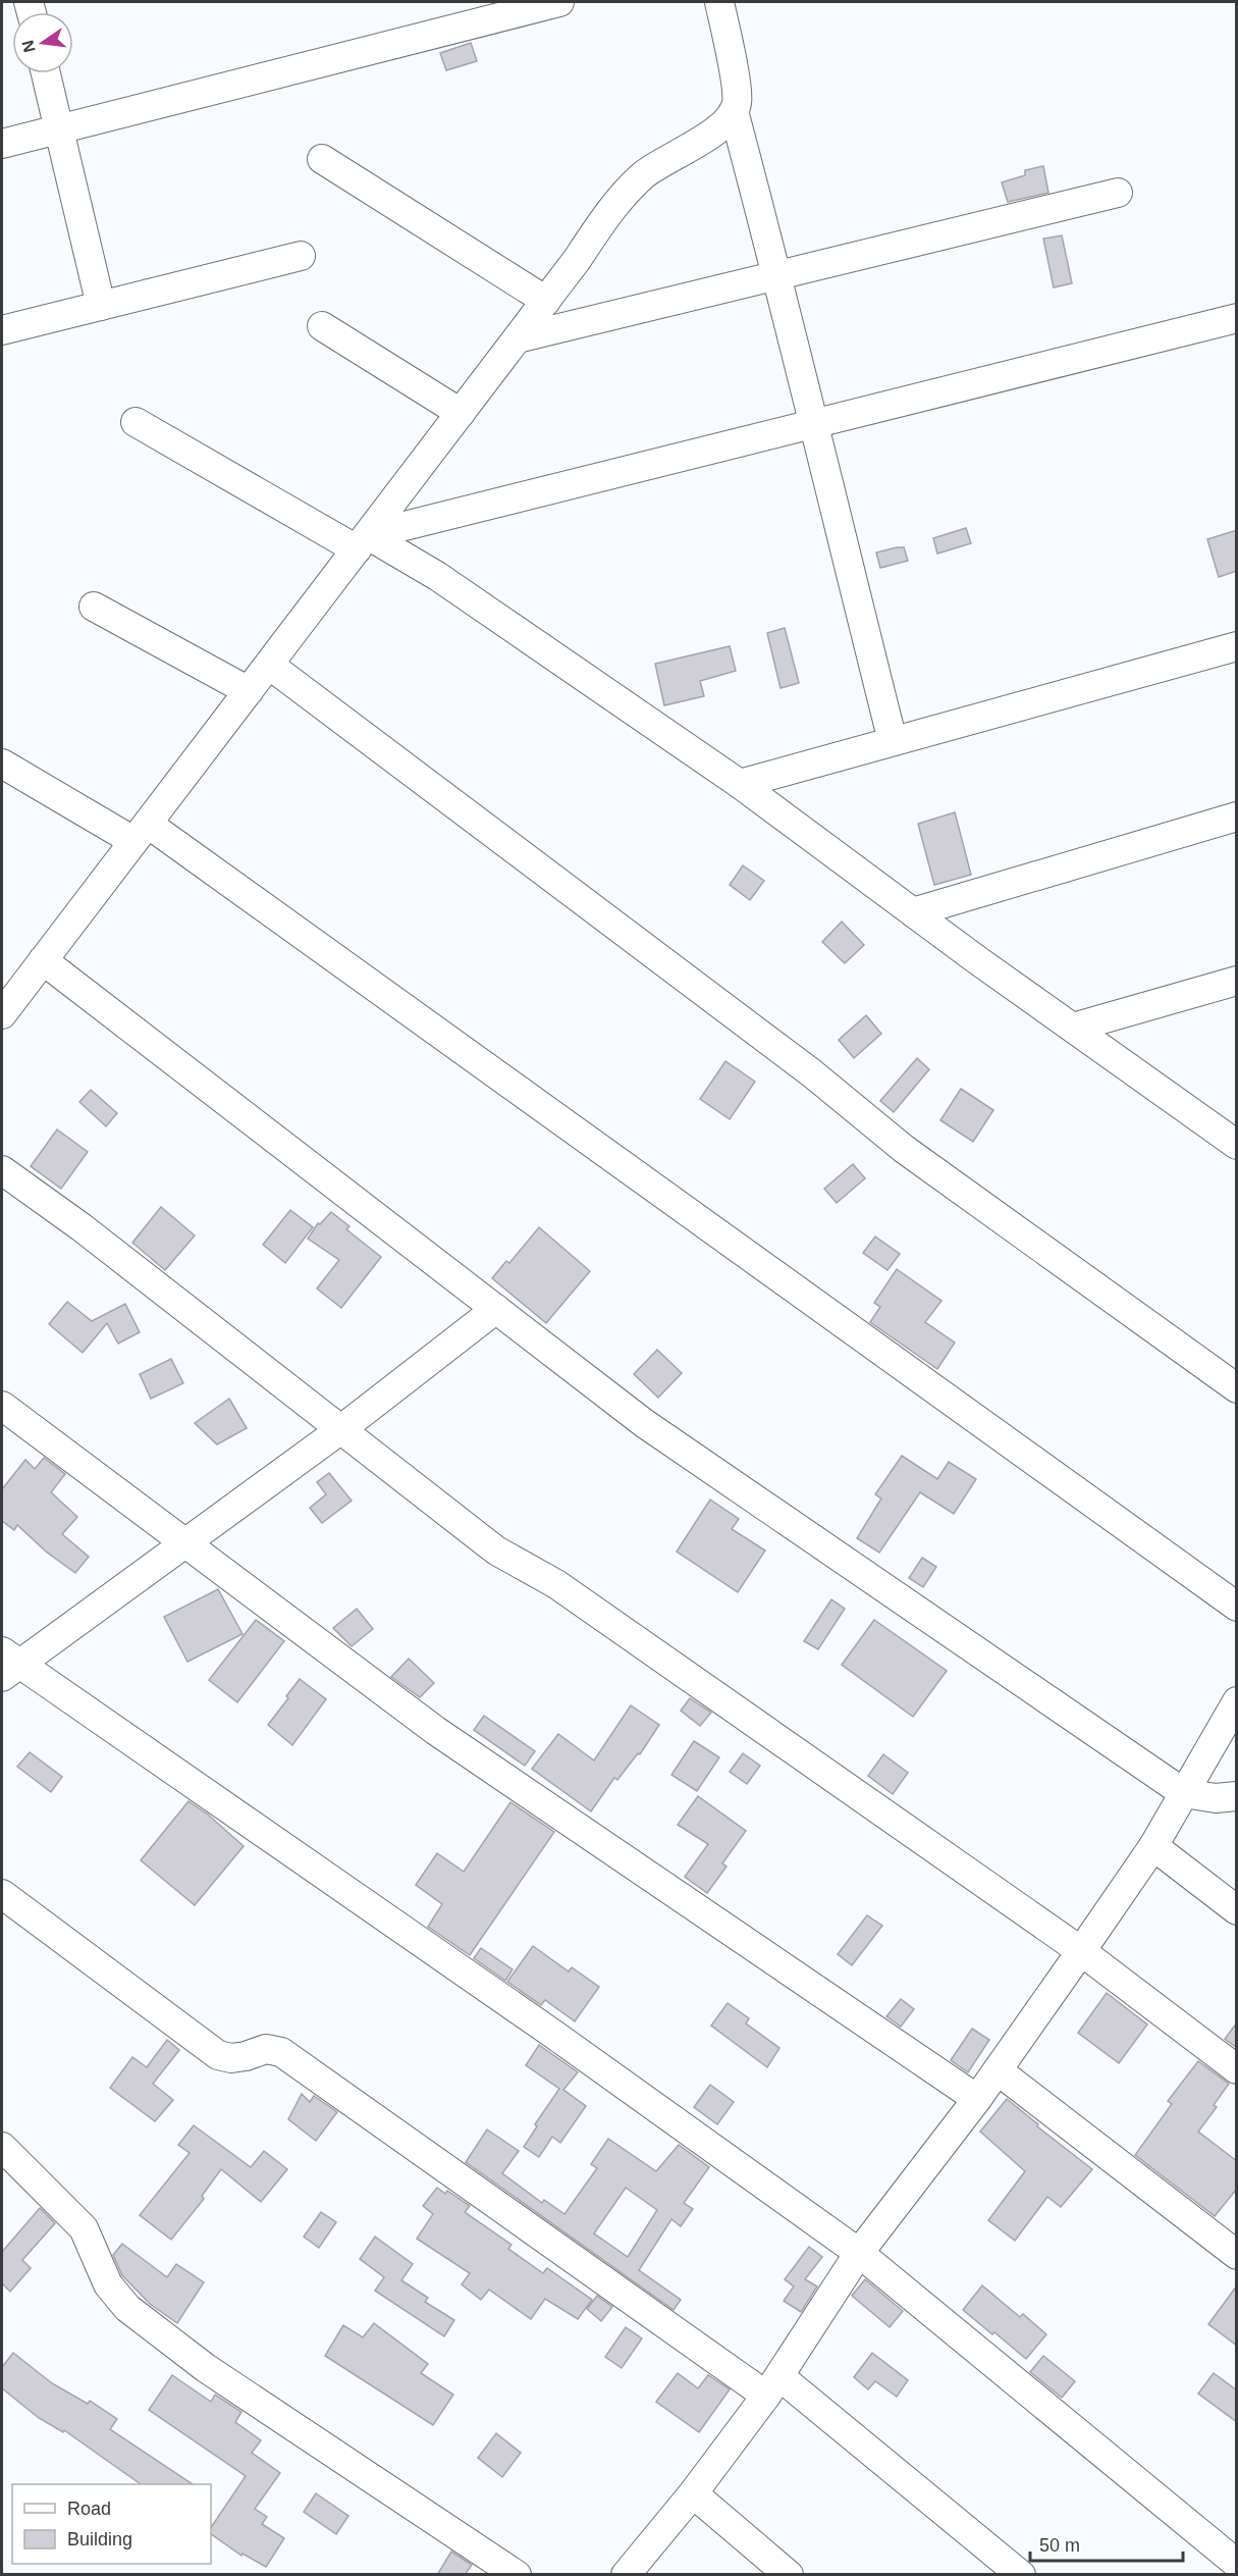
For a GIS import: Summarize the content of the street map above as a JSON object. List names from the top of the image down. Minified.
{"legend":["Road","Building"],"scale_bar":"50 m","north":"left"}
